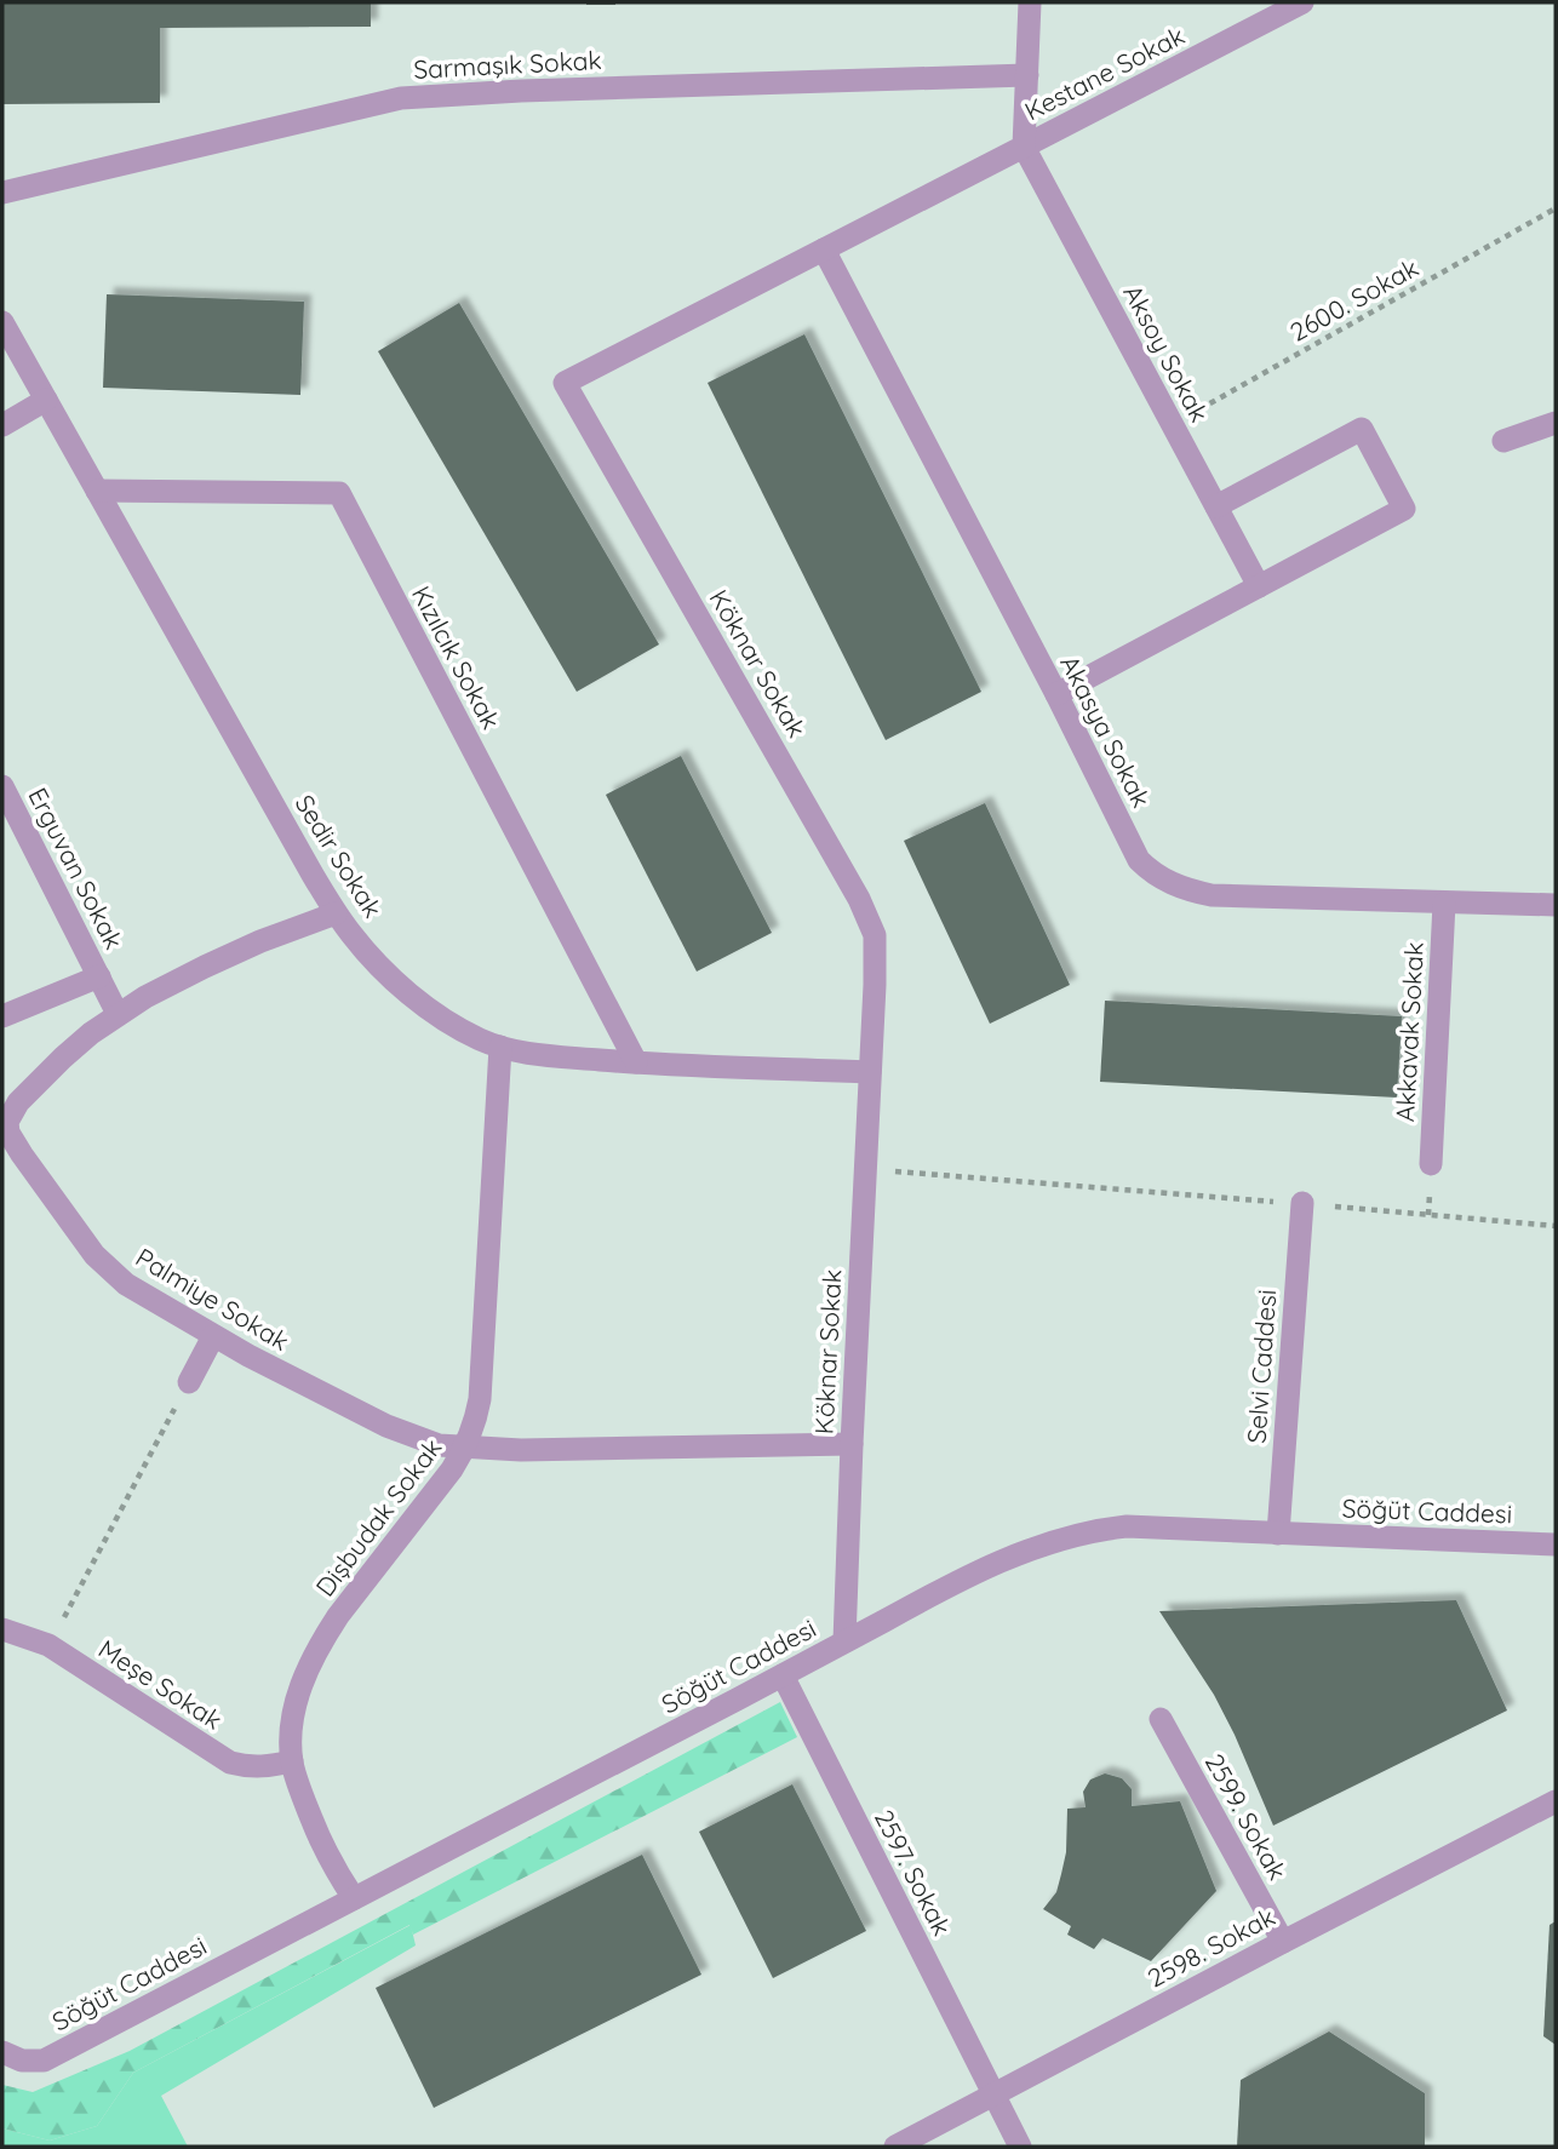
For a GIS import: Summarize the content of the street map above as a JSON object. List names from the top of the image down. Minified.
{"streets":{"street":["Sarmaşık Sokak","Kestane Sokak","Aksoy Sokak","Kızılcık Sokak","Köknar Sokak","Akasya Sokak","Sedir Sokak","Erguvan Sokak","Akkavak Sokak","Palmiye Sokak","Selvi Caddesi","Söğüt Caddesi","Dişbudak Sokak","Meşe Sokak","2599. Sokak","2597. Sokak","2598. Sokak"],"path":["2600. Sokak"]},"crossings":[["Kestane Sokak","Aksoy Sokak"],["Kestane Sokak","Köknar Sokak"],["2600. Sokak","Aksoy Sokak"],["Aksoy Sokak","Köknar Sokak"],["Kızılcık Sokak","Sedir Sokak"],["Köknar Sokak","Akasya Sokak"],["Köknar Sokak","Sedir Sokak"],["Köknar Sokak","Palmiye Sokak"],["Köknar Sokak","Söğüt Caddesi"],["Akasya Sokak","Akkavak Sokak"],["Sedir Sokak","Palmiye Sokak"],["Sedir Sokak","Dişbudak Sokak"],["Erguvan Sokak","Palmiye Sokak"],["Palmiye Sokak","Dişbudak Sokak"],["Selvi Caddesi","Söğüt Caddesi"],["Söğüt Caddesi","Dişbudak Sokak"],["Söğüt Caddesi","2597. Sokak"],["Dişbudak Sokak","Meşe Sokak"],["2599. Sokak","2598. Sokak"],["2597. Sokak","2598. Sokak"]]}
